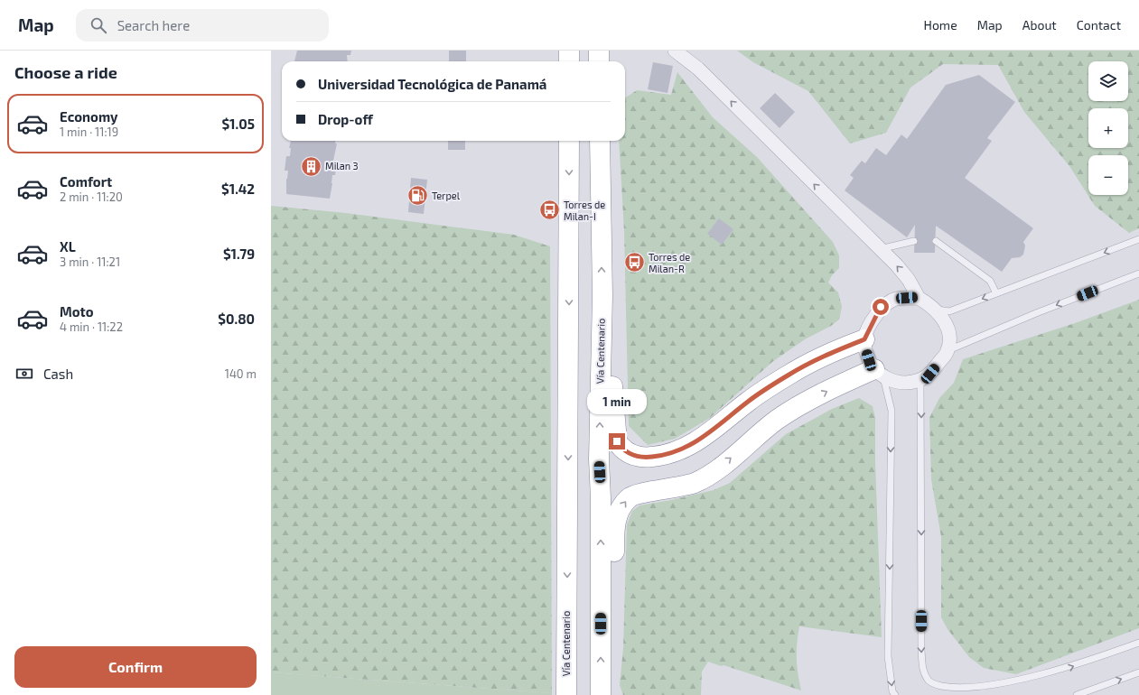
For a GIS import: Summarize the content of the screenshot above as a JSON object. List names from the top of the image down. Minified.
{"streets":{"highway":["Vía Centenario"]},"places":{"building":["Milan 3"],"fuel station":["Terpel"],"bus stop":["Torres de Milan-I","Torres de Milan-R"]},"page":{"header":"Map","search":"Search here","nav":["Home","Map","About","Contact"],"heading":"Choose a ride","map_buttons":["+","−"],"banner":["Universidad Tecnológica de Panamá","Drop-off"],"list":[{"name":"Economy","note":"1 min · 11:19","value":"$1.05"},{"name":"Comfort","note":"2 min · 11:20","value":"$1.42"},{"name":"XL","note":"3 min · 11:21","value":"$1.79"},{"name":"Moto","note":"4 min · 11:22","value":"$0.80"}],"pay":["Cash","140 m"],"bubble":"1 min","buttons":"Confirm"}}
